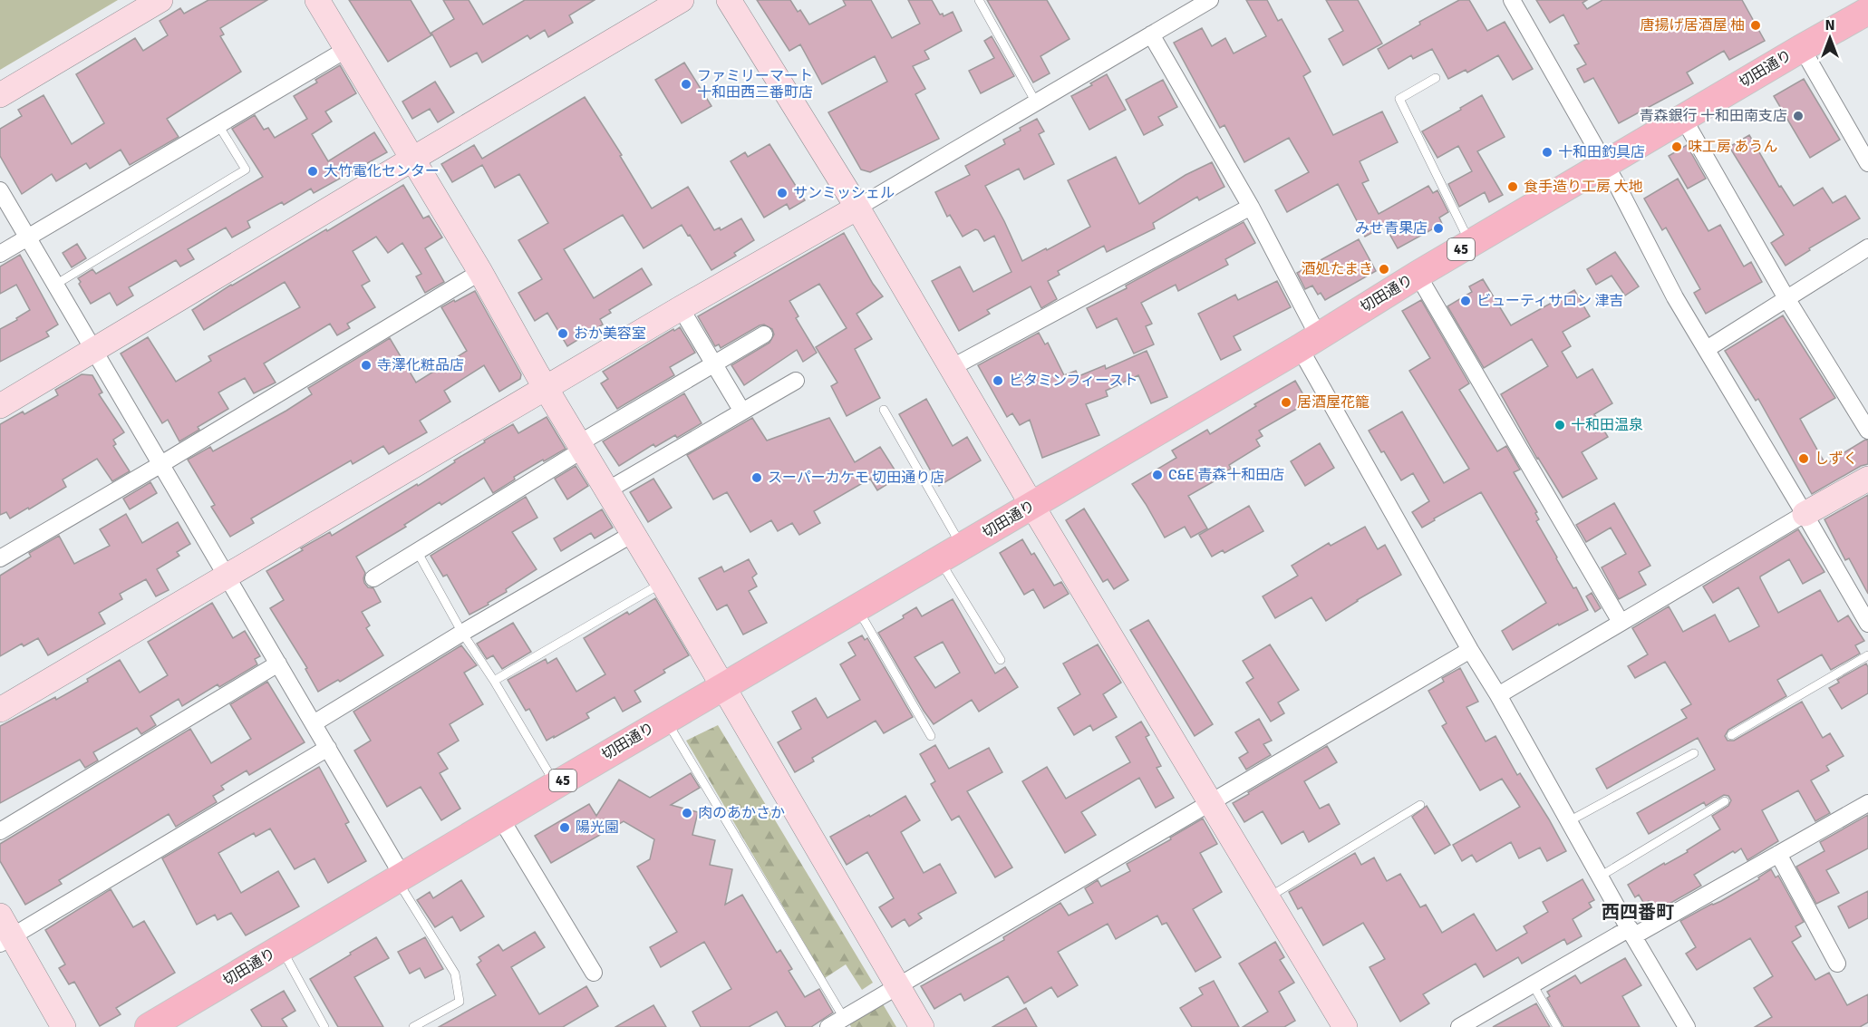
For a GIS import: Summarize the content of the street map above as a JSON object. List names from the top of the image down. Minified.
{"streets":{"main road":["切田通り","45"]},"districts":["西四番町"],"places":["唐揚げ居酒屋 柚","ファミリーマート 十和田西三番町店","青森銀行 十和田南支店","味工房 あうん","十和田釣具店","大竹電化センター","食手造り工房 大地","サンミッシェル","みせ青果店","酒処たまき","ビューティサロン 津吉","おか美容室","寺澤化粧品店","ビタミンフィースト","居酒屋花籠","十和田温泉","しずく","C&E 青森十和田店","スーパーカケモ 切田通り店","肉のあかさか","陽光園"],"north":"top"}
